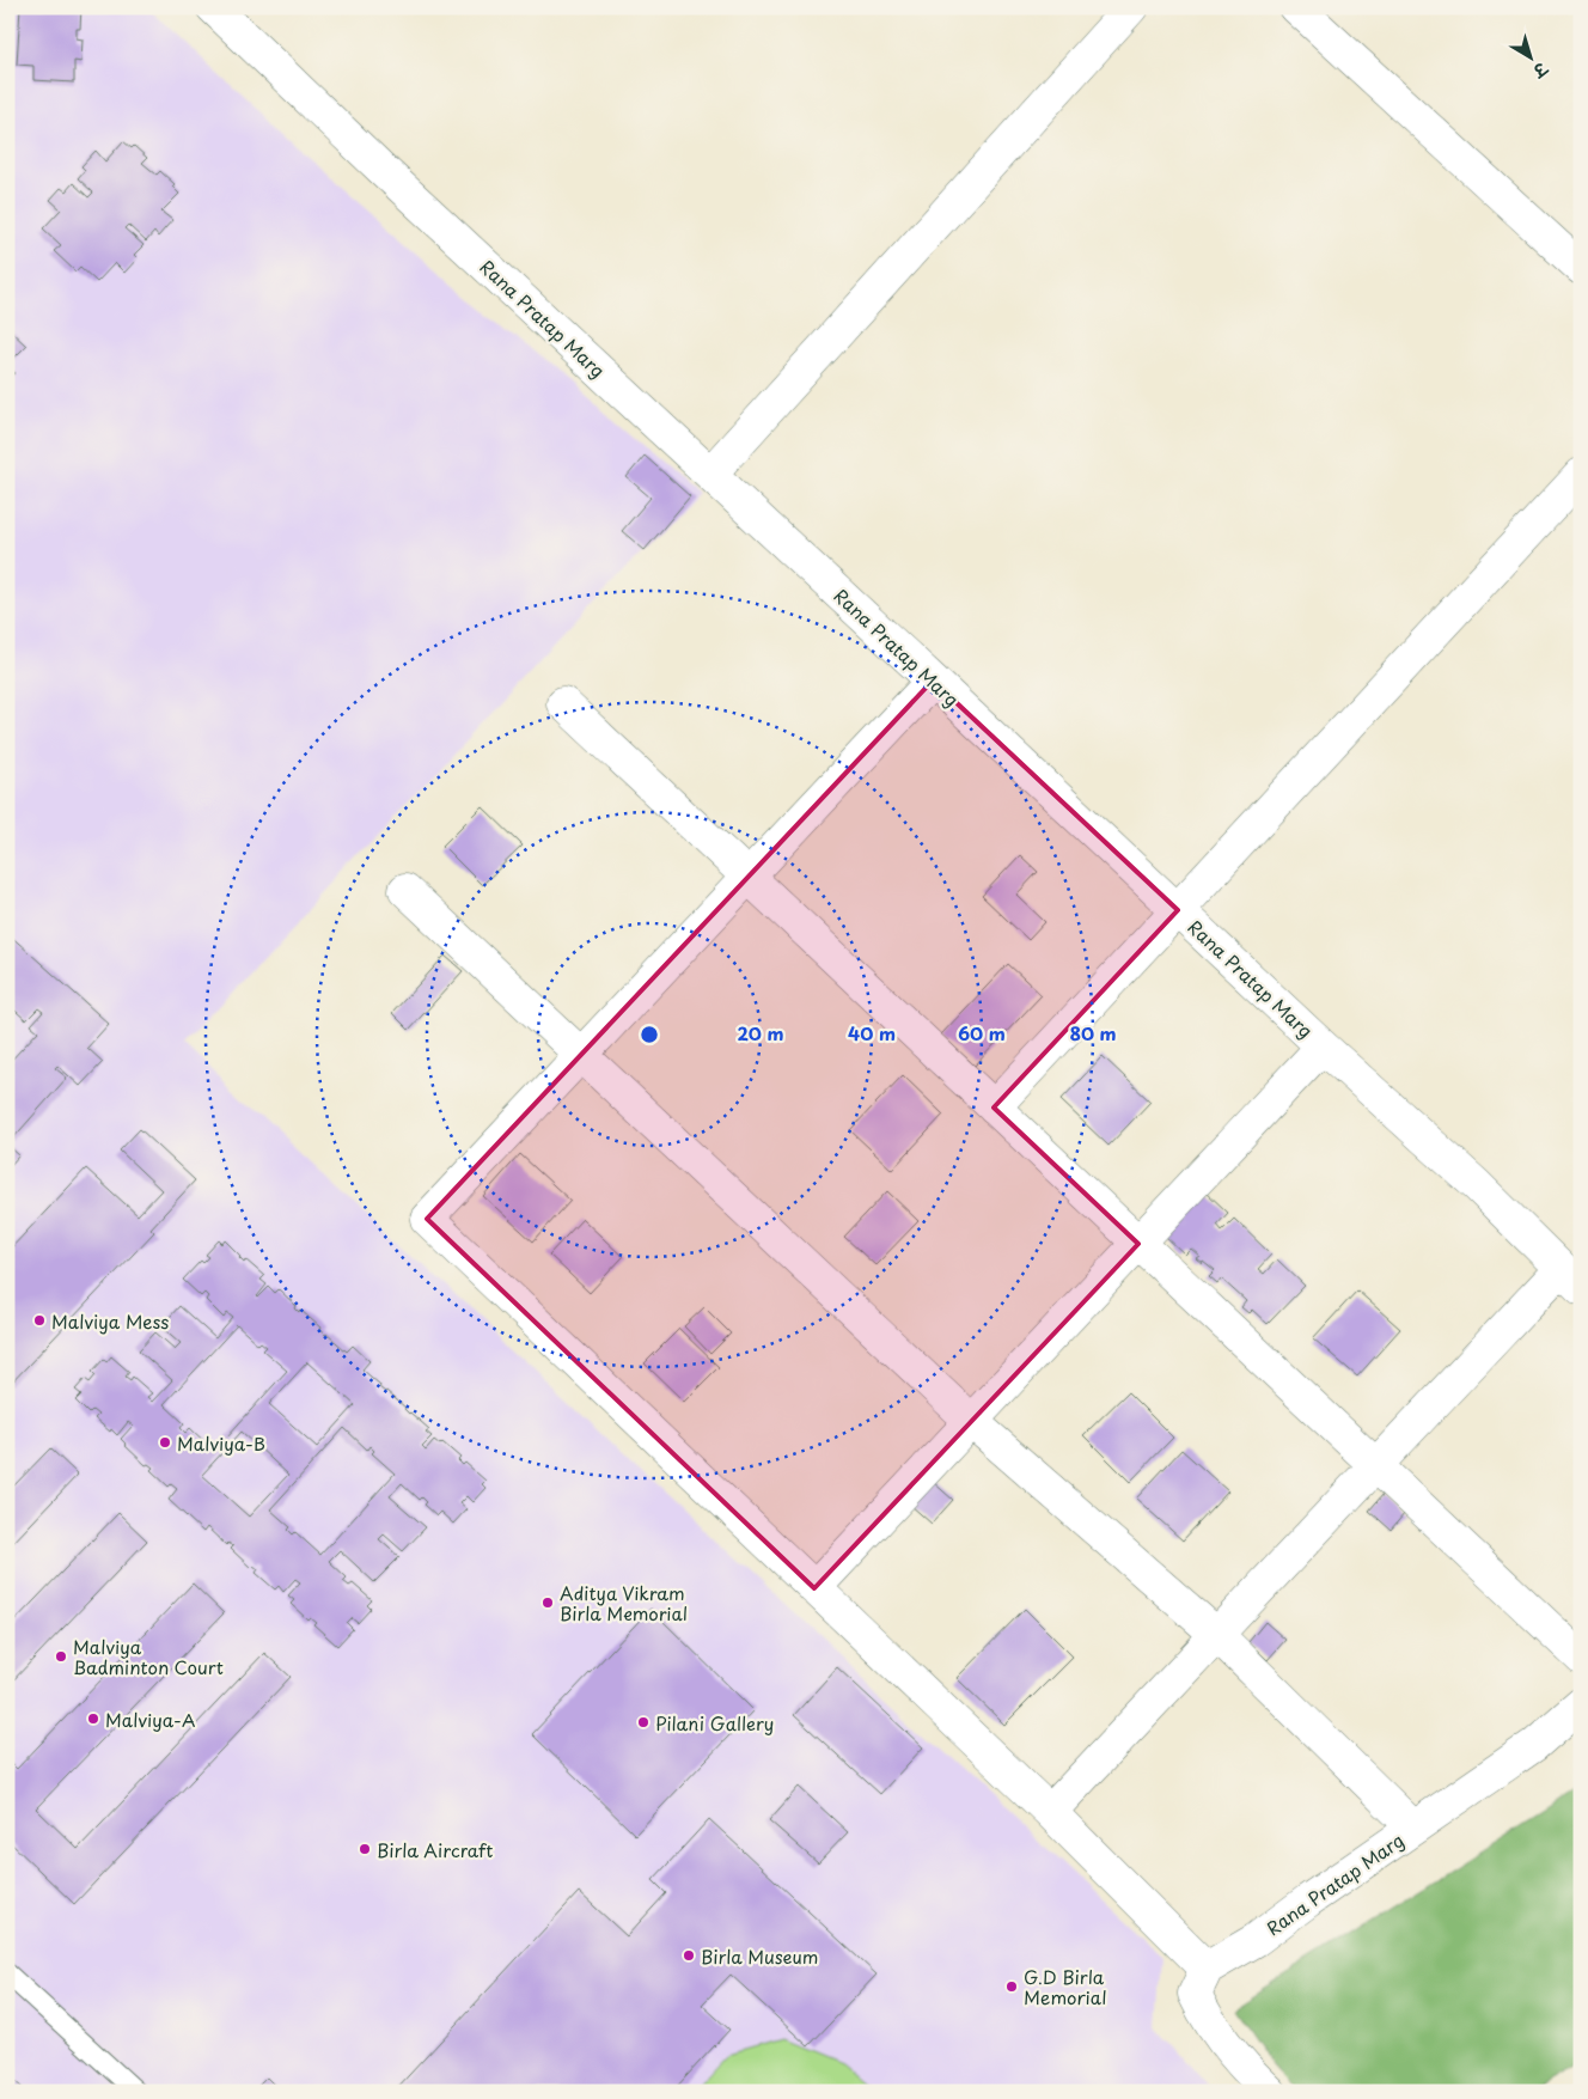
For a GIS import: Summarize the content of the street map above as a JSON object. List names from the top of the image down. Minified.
{"streets":{"street":["Rana Pratap Marg"]},"places":["Malviya Mess","Malviya-B","Aditya Vikram Birla Memorial","Malviya Badminton Court","Malviya-A","Pilani Gallery","Birla Aircraft","Birla Museum","G.D Birla Memorial"],"north":"bottom right","rings":["20 m","40 m","60 m","80 m"]}
